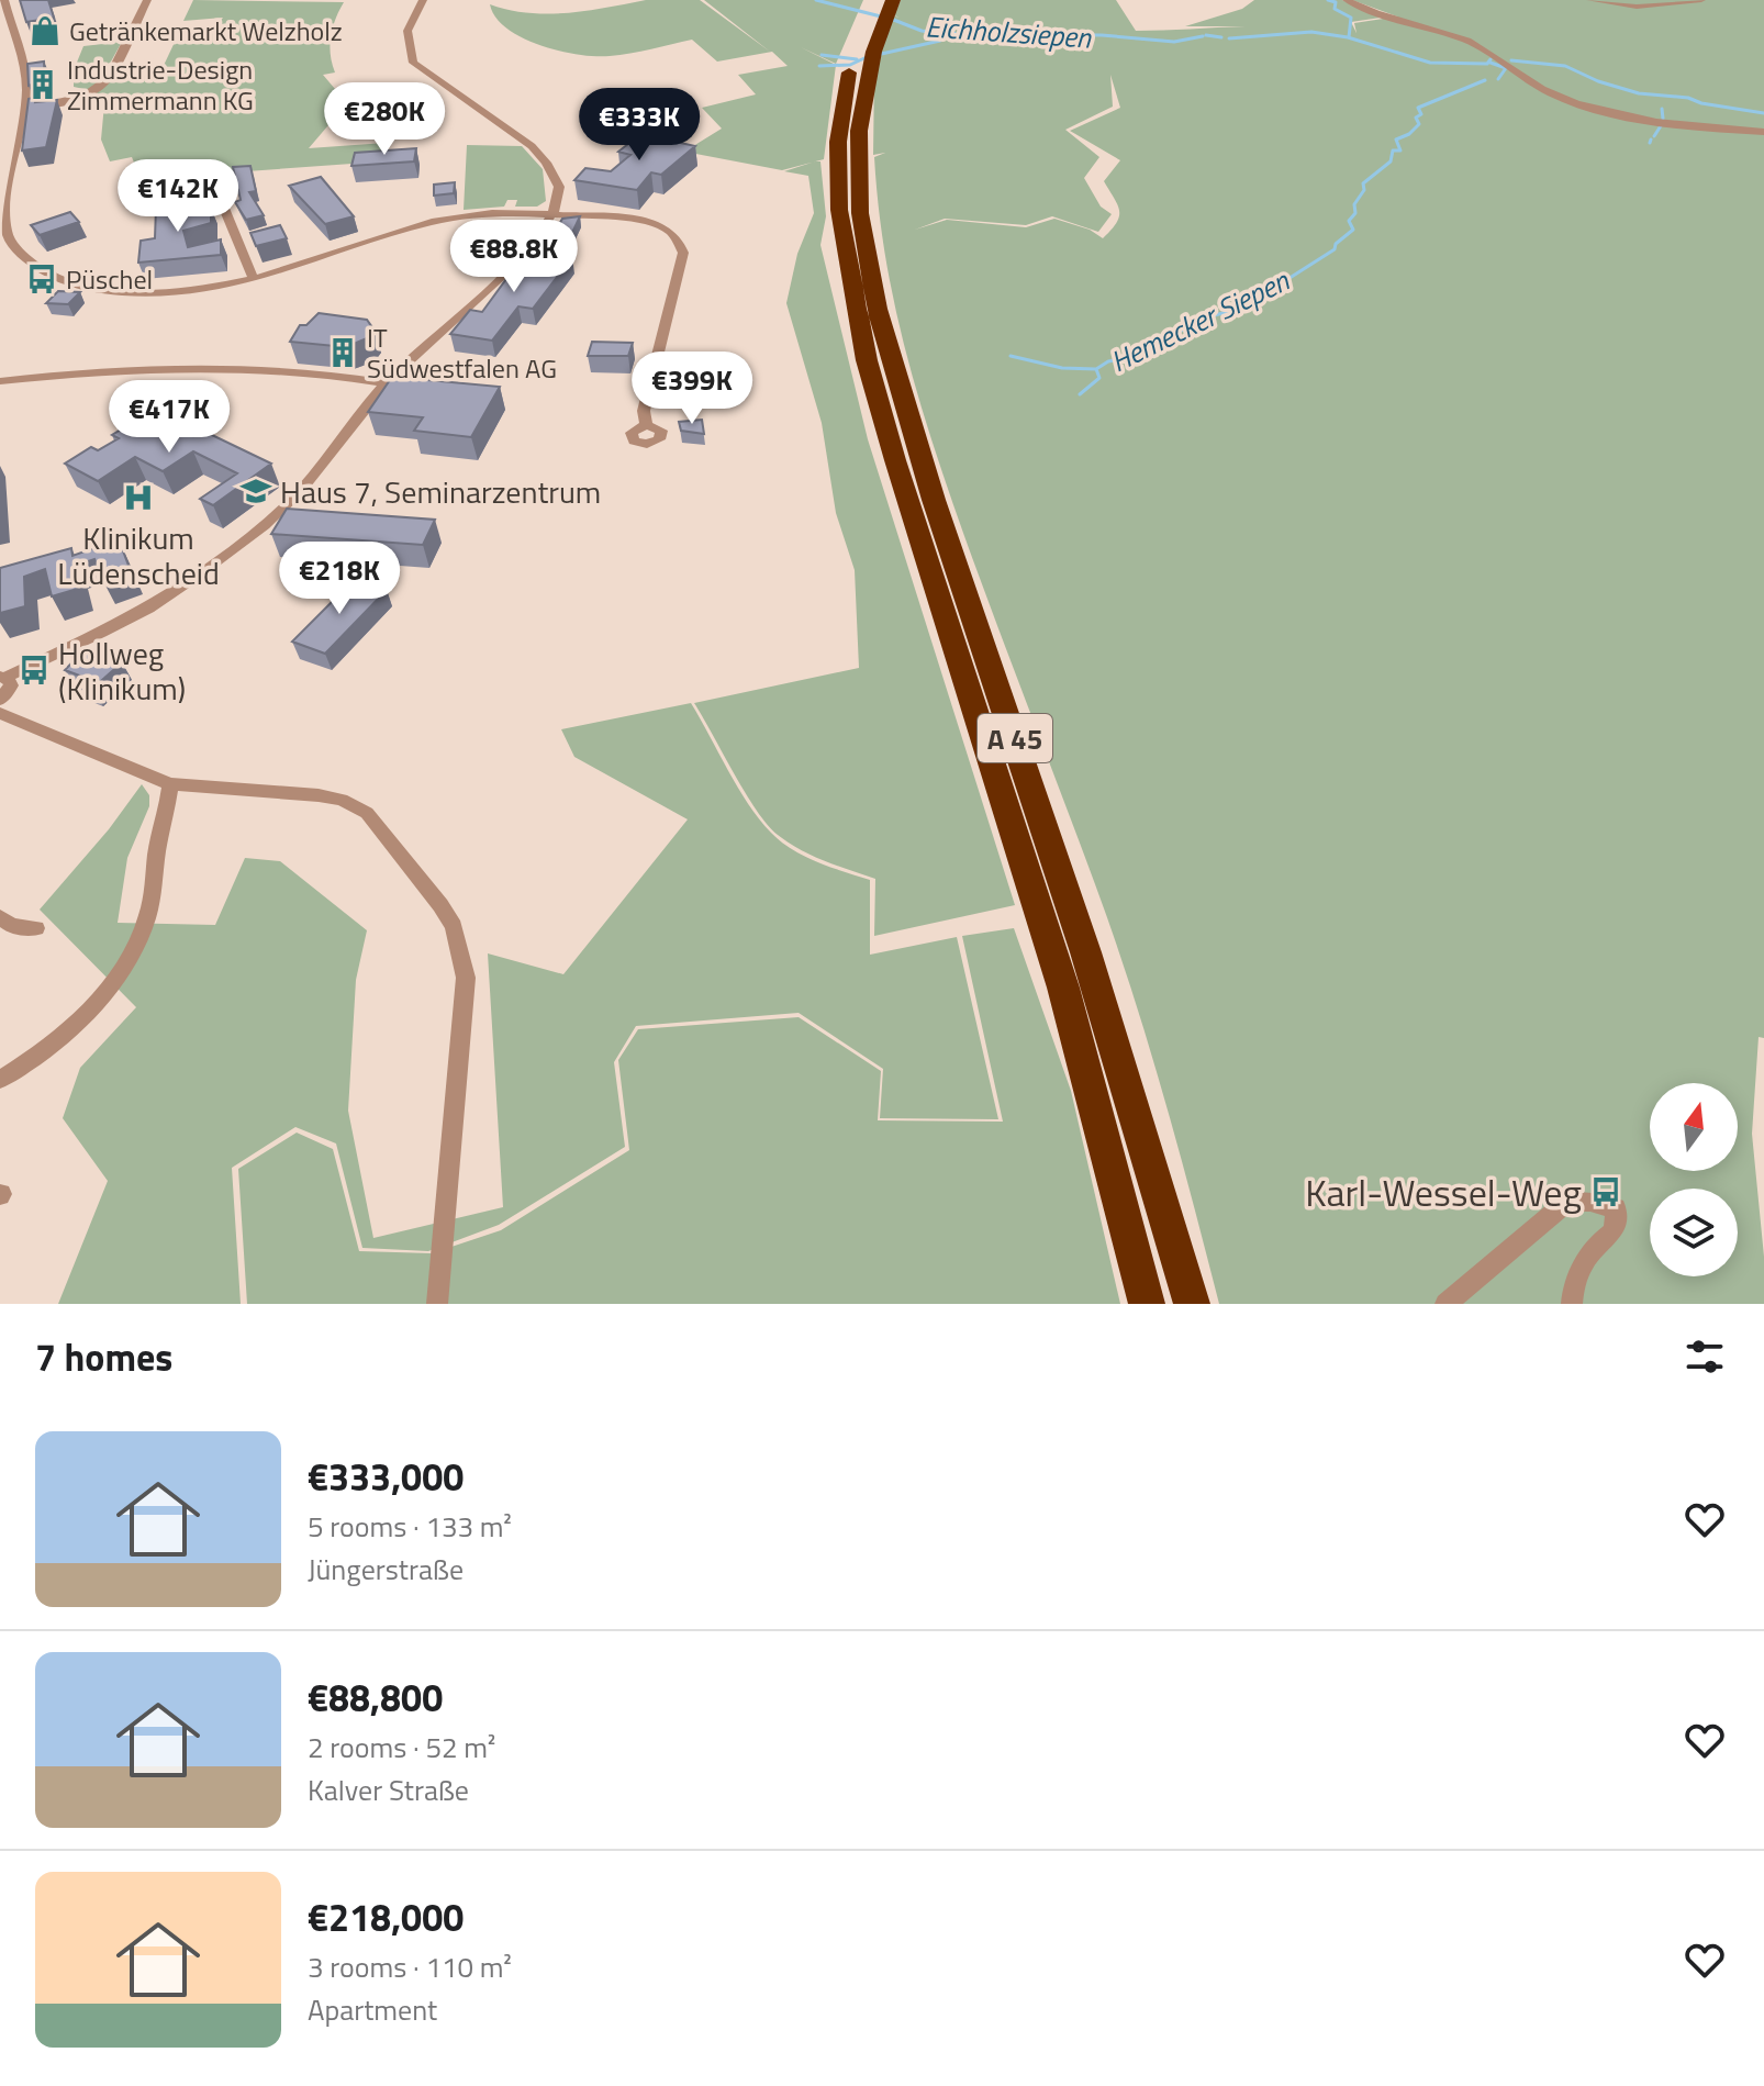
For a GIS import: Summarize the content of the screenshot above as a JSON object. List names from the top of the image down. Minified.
{"streets":{"highway":["A 45"]},"water":["Eichholzsiepen","Hemecker Siepen"],"places":{"shop":["Getränkemarkt Welzholz"],"building":["Industrie-Design Zimmermann KG","IT Südwestfalen AG"],"bus stop":["Püschel","Hollweg (Klinikum)","Karl-Wessel-Weg"],"school or university":["Haus 7, Seminarzentrum"],"hospital":["Klinikum Lüdenscheid"]},"north":"top","page":{"price":["€280K","€333K","€142K","€88.8K","€399K","€417K","€218K"],"heading":"7 homes","list":[{"name":"€333,000","note":"5 rooms · 133 m² · Jüngerstraße"},{"name":"€88,800","note":"2 rooms · 52 m² · Kalver Straße"},{"name":"€218,000","note":"3 rooms · 110 m² · Apartment"}]}}
